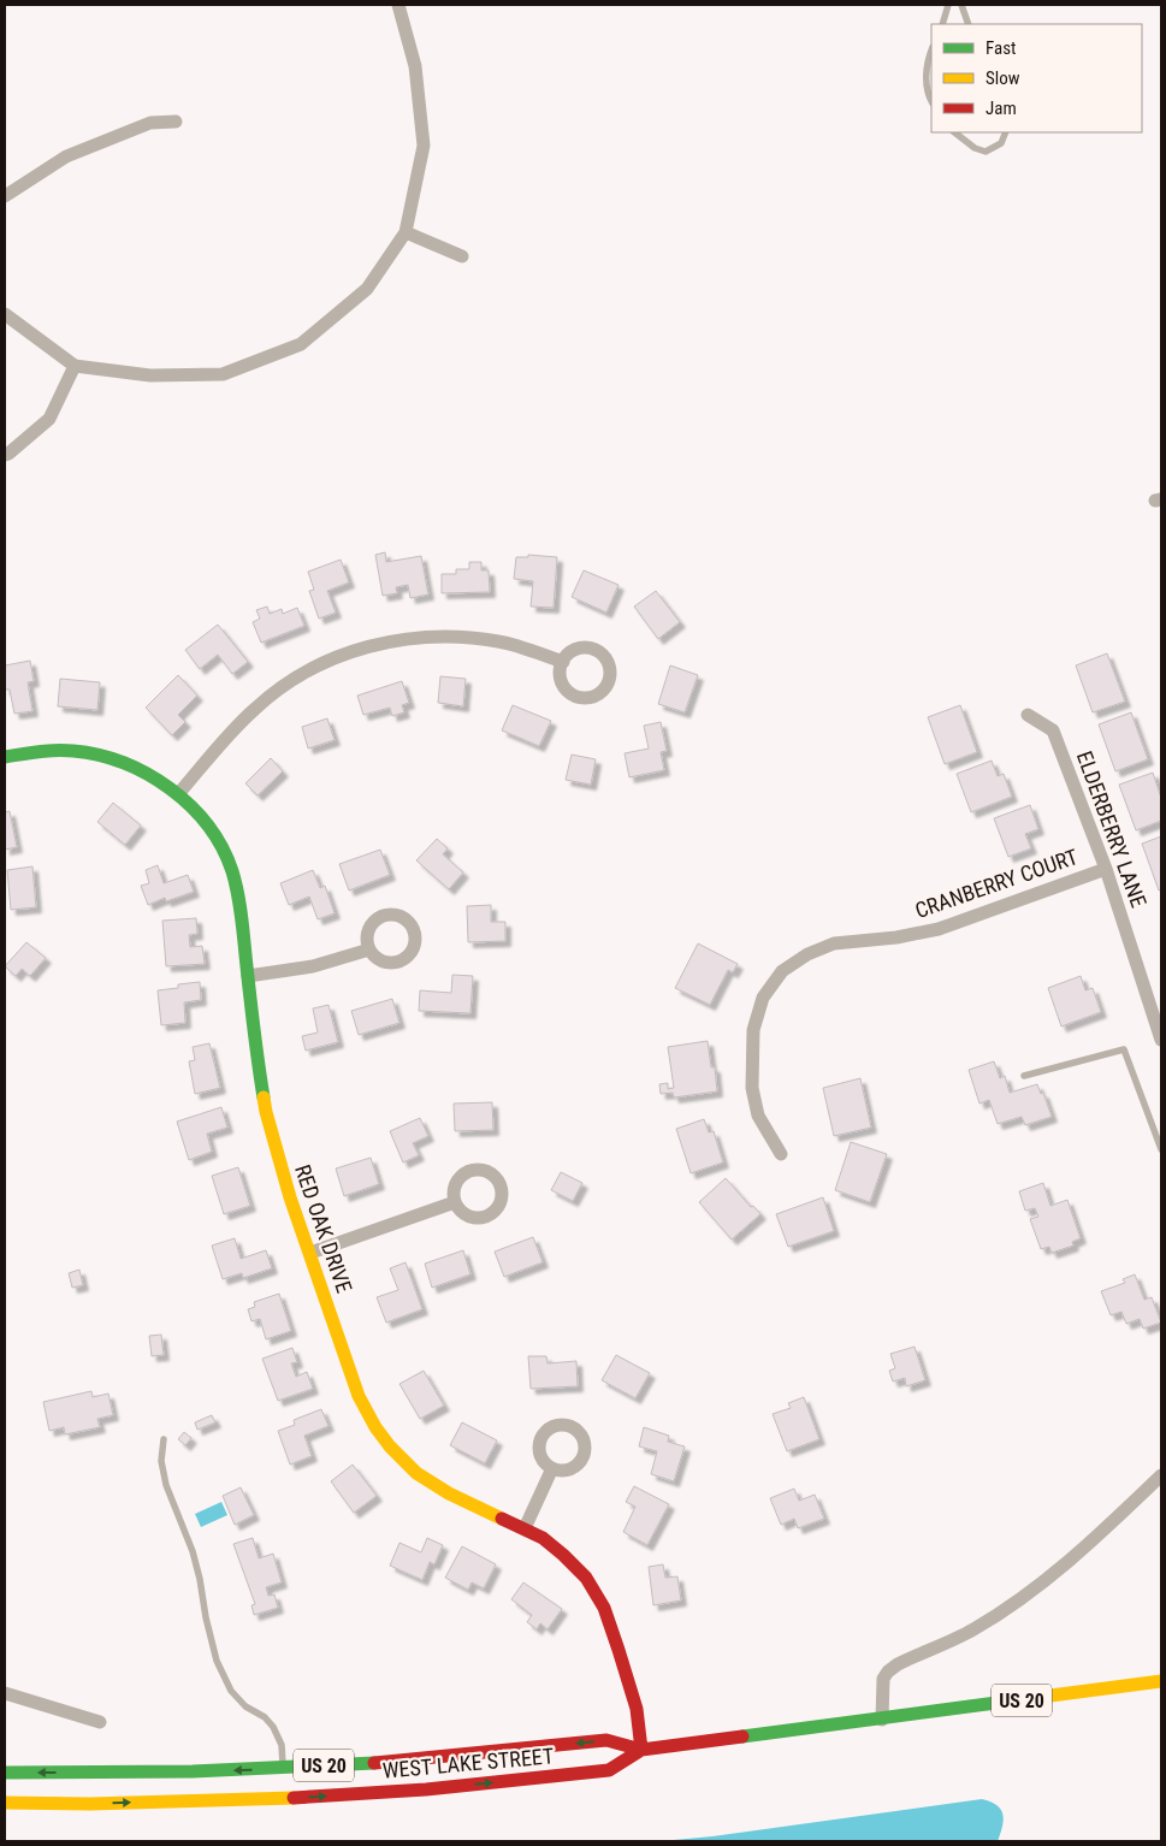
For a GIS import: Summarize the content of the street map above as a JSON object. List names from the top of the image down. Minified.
{"streets":{"main road":["RED OAK DRIVE","US 20","WEST LAKE STREET"],"street":["ELDERBERRY LANE","CRANBERRY COURT"]},"crossings":[["ELDERBERRY LANE","CRANBERRY COURT"],["RED OAK DRIVE","WEST LAKE STREET"]],"legend":["Fast","Slow","Jam"]}
